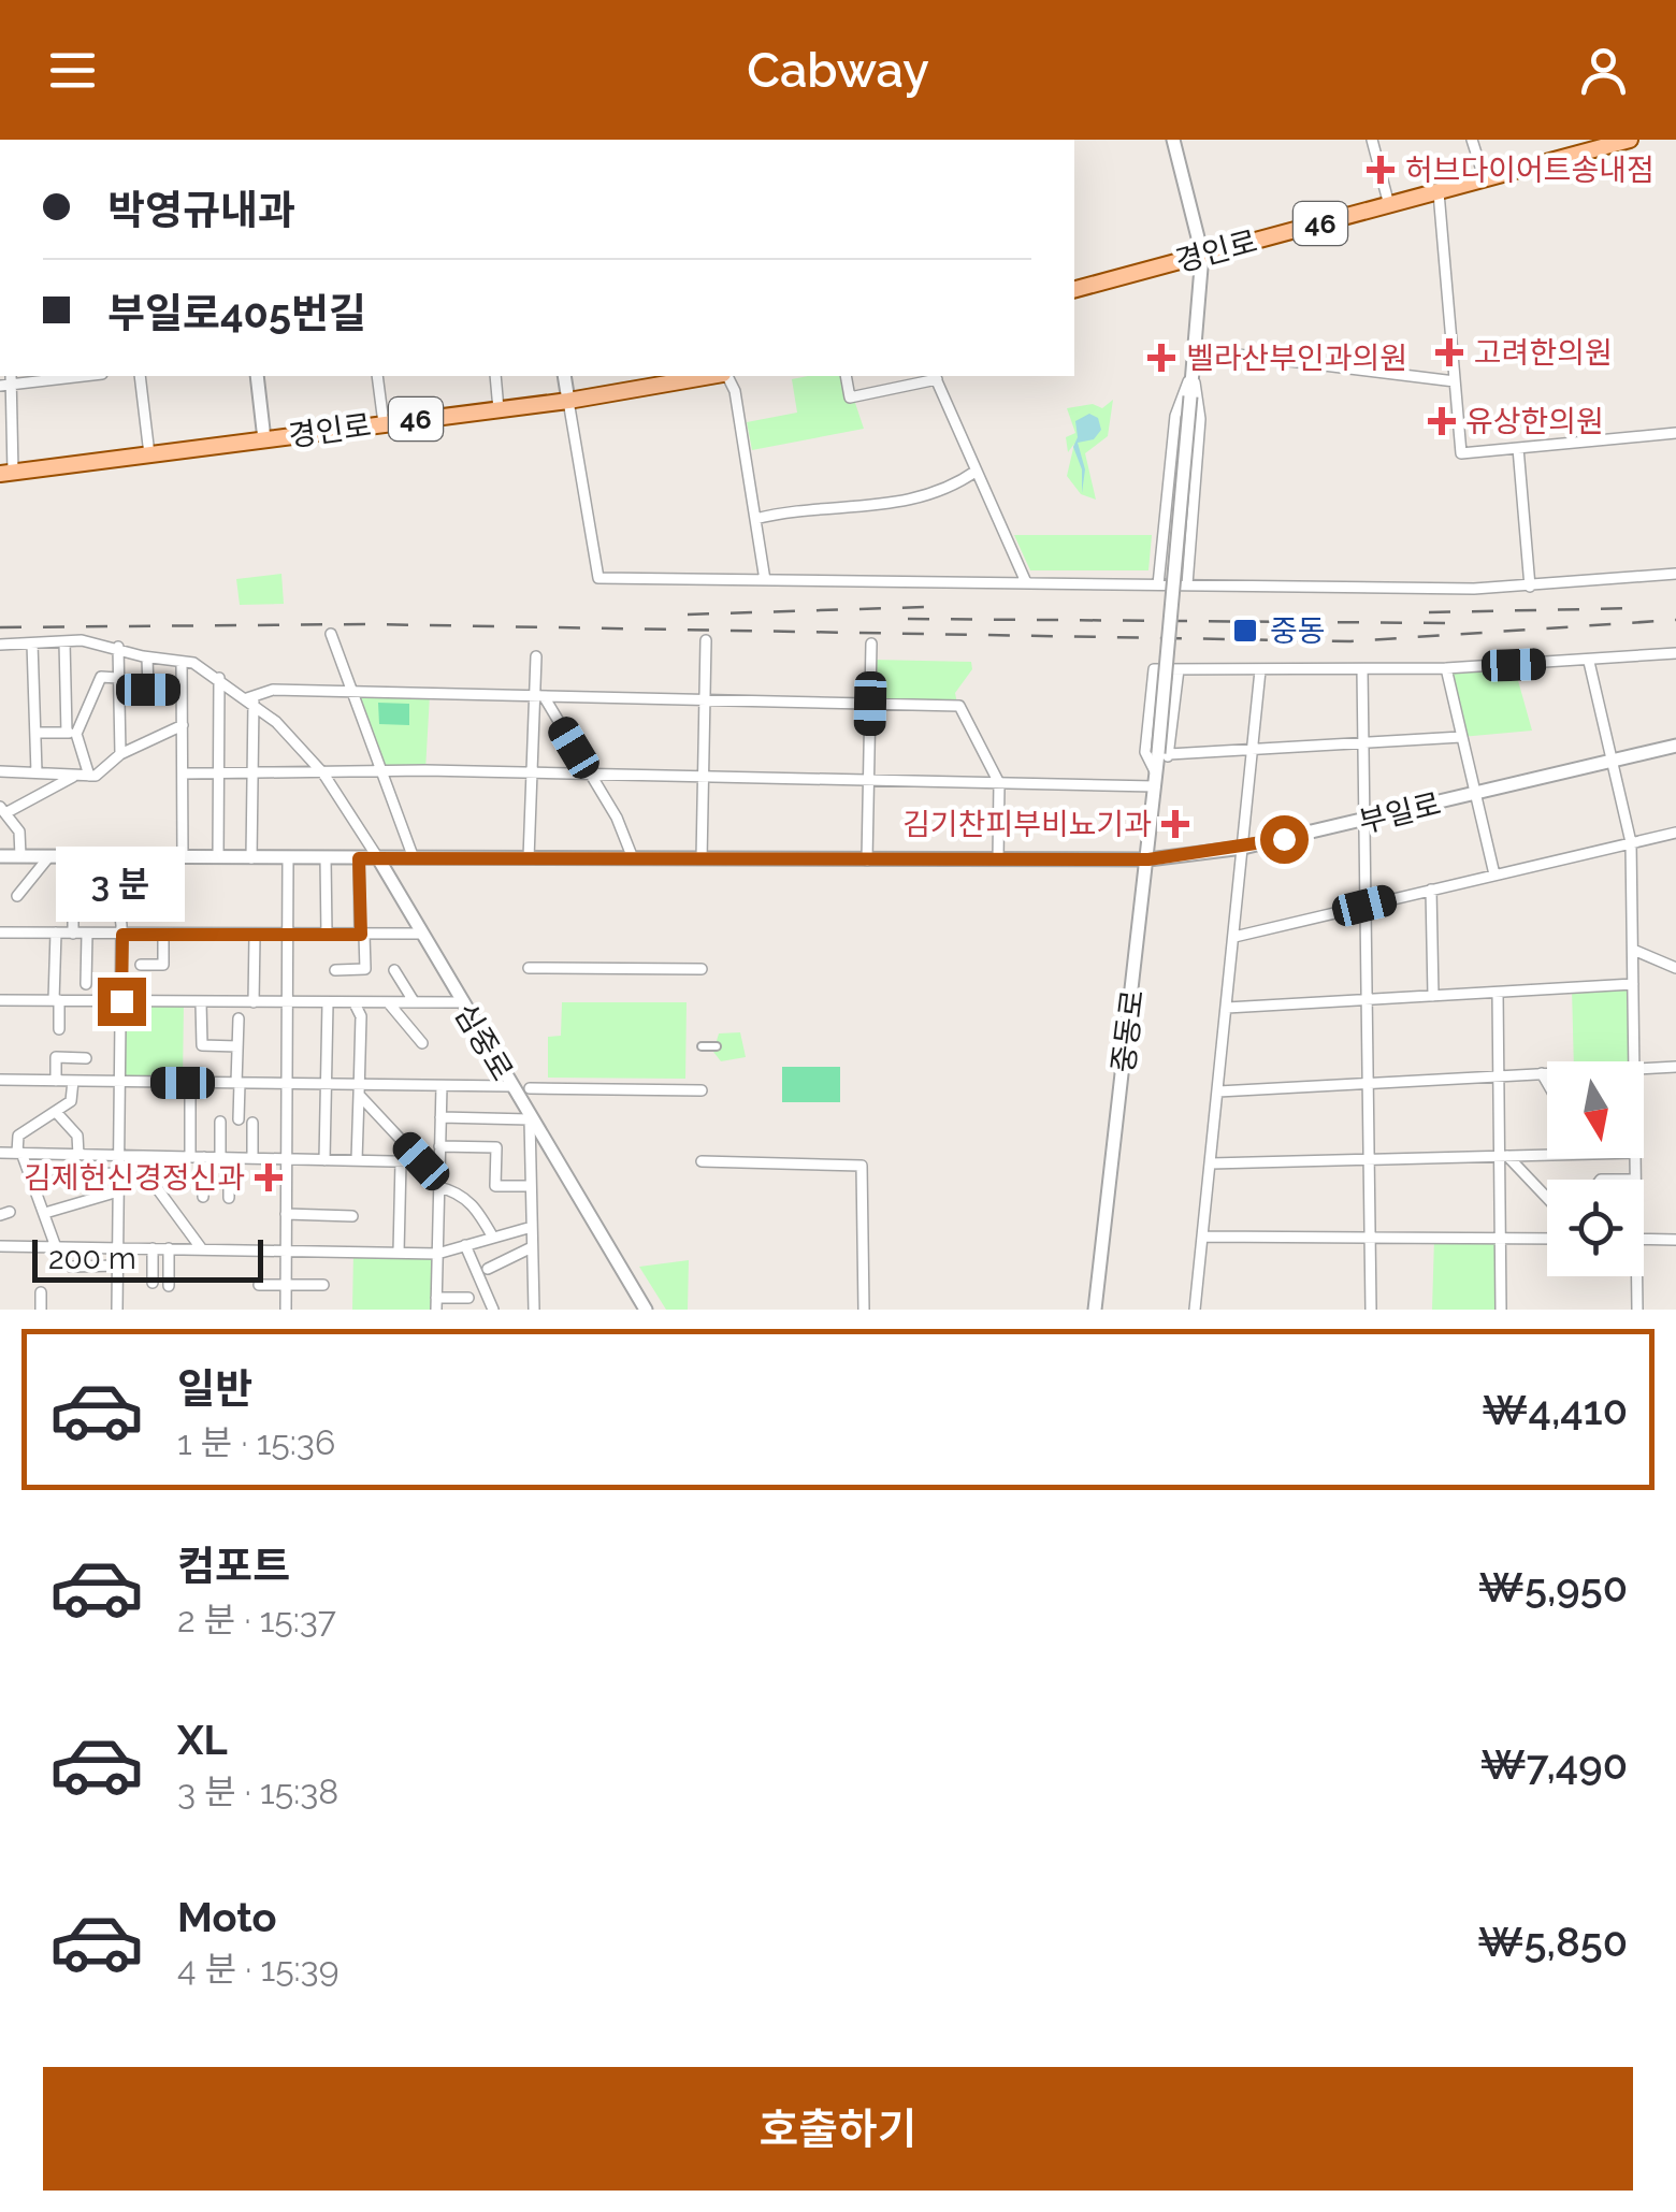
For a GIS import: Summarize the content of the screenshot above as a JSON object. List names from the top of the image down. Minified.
{"streets":{"main road":["46","경인로"],"street":["부일로","중동로","심중로"]},"crossings":[["부일로","중동로"],["부일로","심중로"]],"places":{"health":["허브다이어트송내점","고려한의원","벨라산부인과의원","유상한의원","김기찬피부비뇨기과","김제헌신경정신과"],"transit":["중동"]},"scale_bar":"200 m","north":"bottom","page":{"header":"Cabway","banner":["박영규내과","부일로405번길"],"bubble":"3 분","scale":"200 m","list":[{"name":"일반","note":"1 분 · 15:36","value":"₩4,410"},{"name":"컴포트","note":"2 분 · 15:37","value":"₩5,950"},{"name":"XL","note":"3 분 · 15:38","value":"₩7,490"},{"name":"Moto","note":"4 분 · 15:39","value":"₩5,850"}],"buttons":"호출하기"}}
